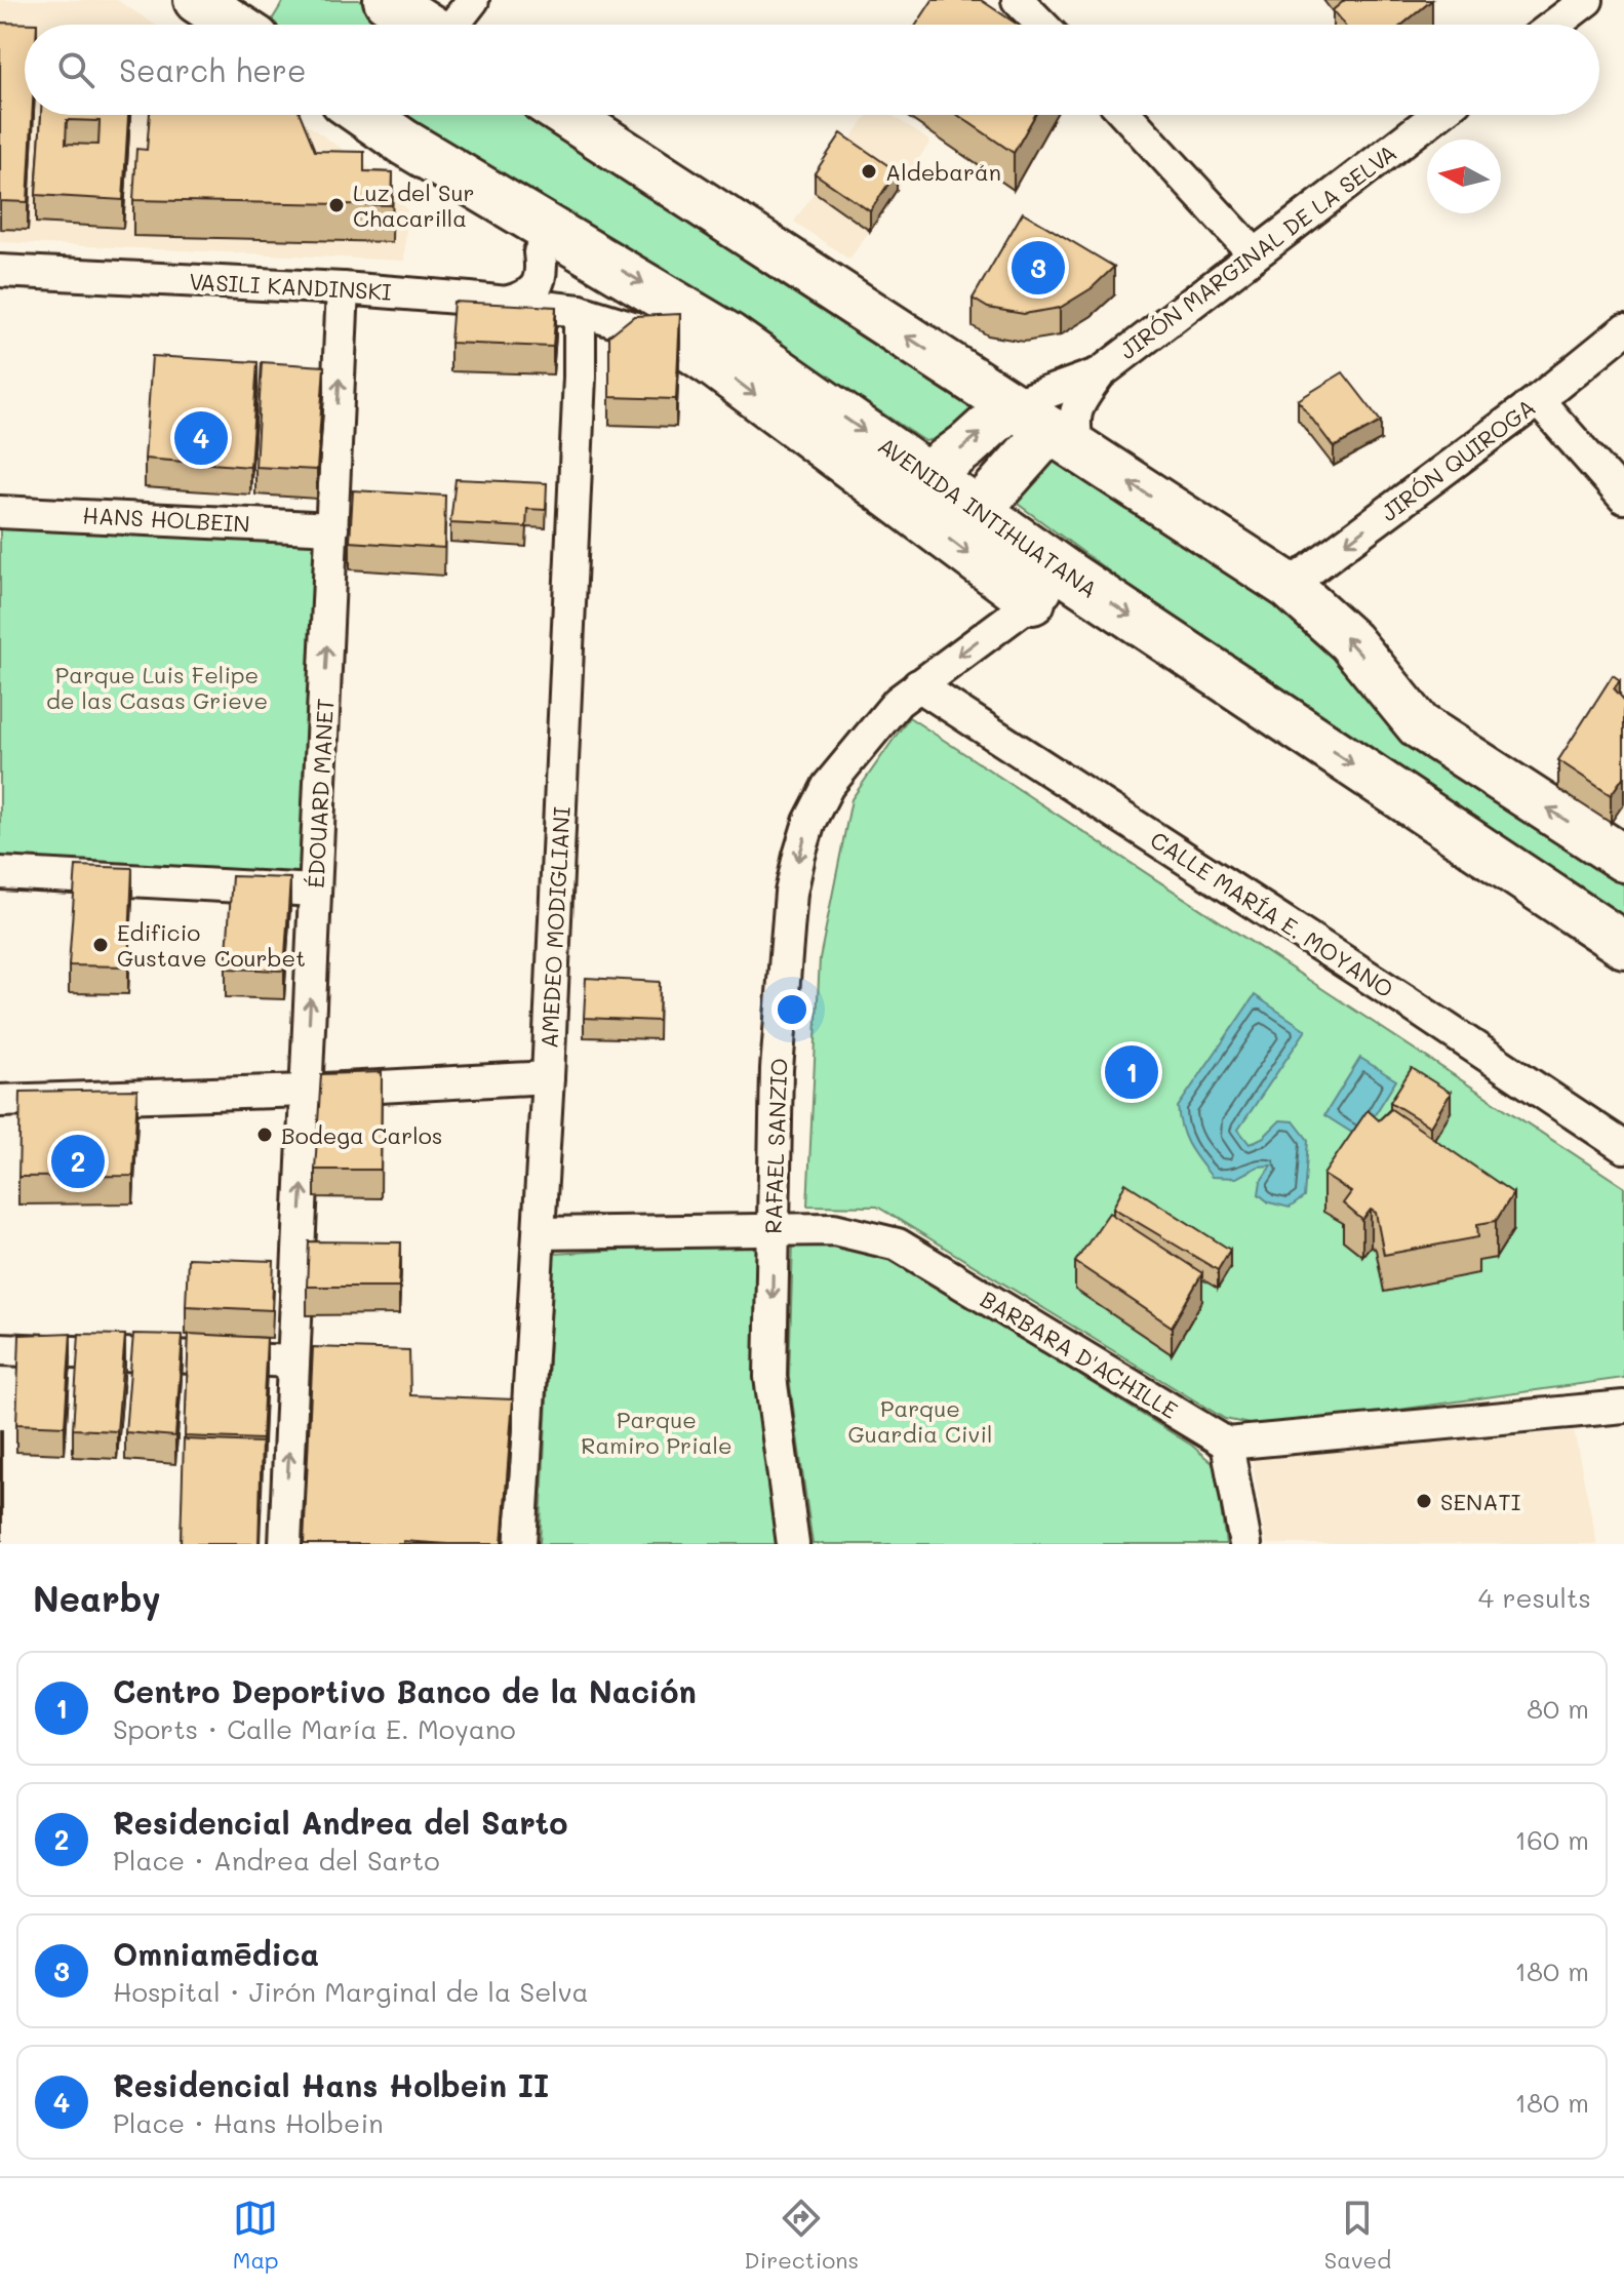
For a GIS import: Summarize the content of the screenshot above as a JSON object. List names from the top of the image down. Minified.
{"streets":{"main road":["AVENIDA INTIHUATANA"],"street":["JIRÓN MARGINAL DE LA SELVA","VASILI KANDINSKI","JIRÓN QUIROGA","HANS HOLBEIN","ÉDOUARD MANET","CALLE MARÍA E. MOYANO","AMEDEO MODIGLIANI","RAFAEL SANZIO","BARBARA D'ACHILLE"]},"crossings":[["VASILI KANDINSKI","ÉDOUARD MANET"],["VASILI KANDINSKI","AMEDEO MODIGLIANI"],["AVENIDA INTIHUATANA","RAFAEL SANZIO"],["HANS HOLBEIN","ÉDOUARD MANET"],["CALLE MARÍA E. MOYANO","RAFAEL SANZIO"],["AMEDEO MODIGLIANI","BARBARA D'ACHILLE"],["RAFAEL SANZIO","BARBARA D'ACHILLE"]],"one_way":["JIRÓN QUIROGA","ÉDOUARD MANET","RAFAEL SANZIO"],"parks":["Parque Luis Felipe de las Casas Grieve","Parque Guardia Civil","Parque Ramiro Priale"],"places":["Aldebarán","Luz del Sur Chacarilla","Edificio Gustave Courbet","Bodega Carlos","SENATI"],"north":"left","page":{"search":"Search here","pins":["3","4","1","2"],"heading":["Nearby","4 results"],"list":[{"mark":"1","name":"Centro Deportivo Banco de la Nación","note":"Sports · Calle María E. Moyano","value":"80 m"},{"mark":"2","name":"Residencial Andrea del Sarto","note":"Place · Andrea del Sarto","value":"160 m"},{"mark":"3","name":"Omniamēdica","note":"Hospital · Jirón Marginal de la Selva","value":"180 m"},{"mark":"4","name":"Residencial Hans Holbein II","note":"Place · Hans Holbein","value":"180 m"}],"nav":["Map","Directions","Saved"]}}
